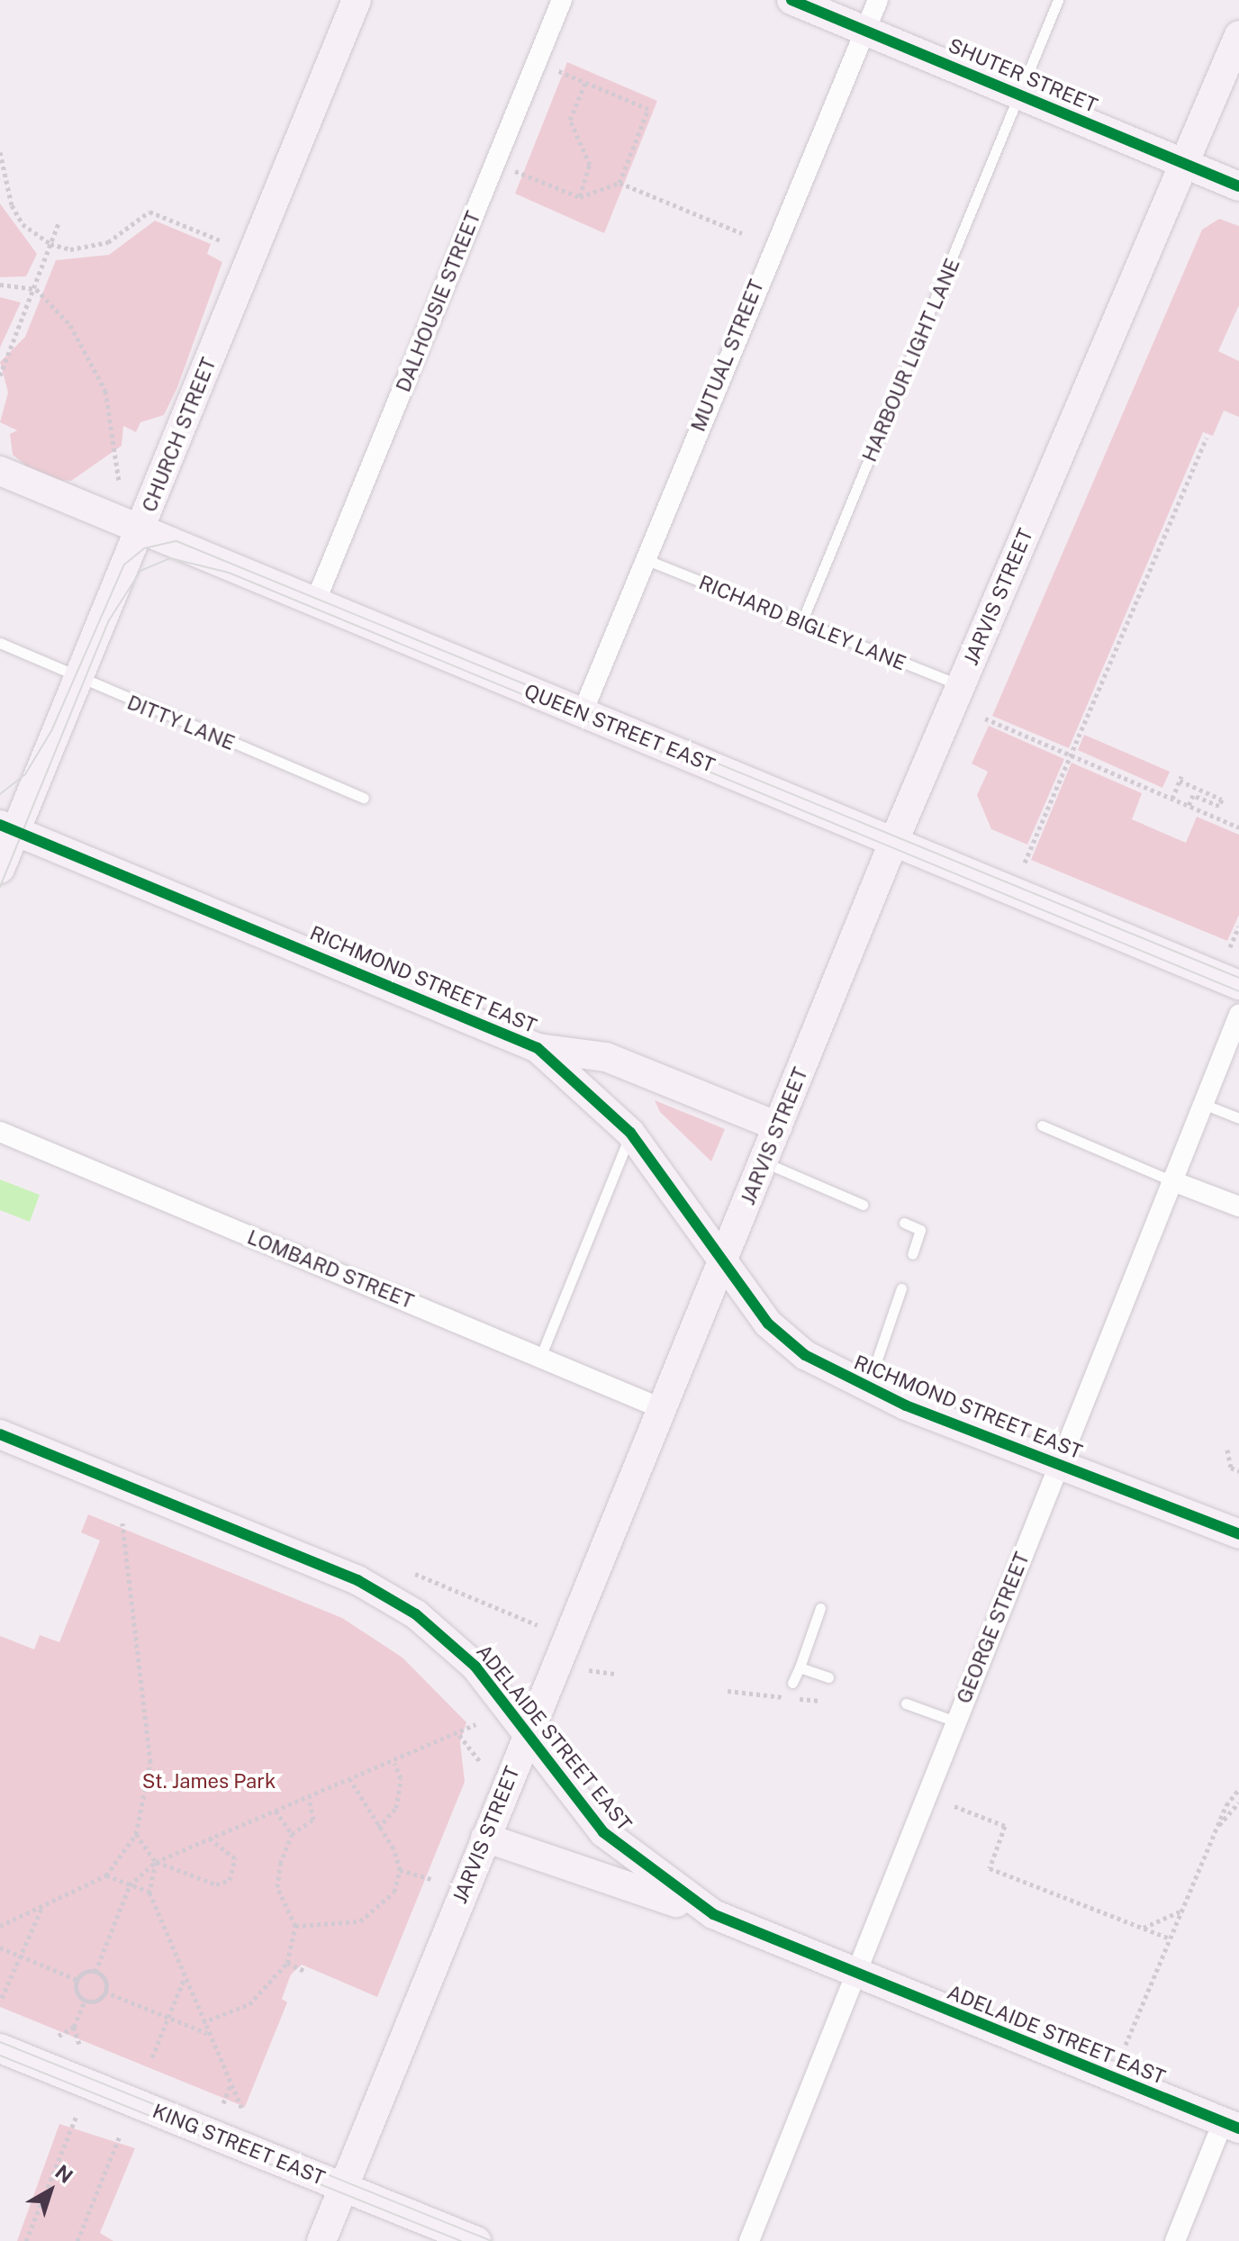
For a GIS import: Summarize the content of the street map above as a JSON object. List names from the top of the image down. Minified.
{"streets":{"main road":["SHUTER STREET","CHURCH STREET","JARVIS STREET","QUEEN STREET EAST","RICHMOND STREET EAST","ADELAIDE STREET EAST","KING STREET EAST"],"street":["DALHOUSIE STREET","MUTUAL STREET","LOMBARD STREET","GEORGE STREET"],"lane":["HARBOUR LIGHT LANE","RICHARD BIGLEY LANE","DITTY LANE"]},"crossings":[["SHUTER STREET","MUTUAL STREET"],["SHUTER STREET","HARBOUR LIGHT LANE"],["SHUTER STREET","JARVIS STREET"],["DALHOUSIE STREET","QUEEN STREET EAST"],["MUTUAL STREET","RICHARD BIGLEY LANE"],["MUTUAL STREET","QUEEN STREET EAST"],["HARBOUR LIGHT LANE","RICHARD BIGLEY LANE"],["CHURCH STREET","DITTY LANE"],["CHURCH STREET","QUEEN STREET EAST"],["CHURCH STREET","RICHMOND STREET EAST"],["JARVIS STREET","RICHARD BIGLEY LANE"],["JARVIS STREET","QUEEN STREET EAST"],["JARVIS STREET","RICHMOND STREET EAST"],["JARVIS STREET","LOMBARD STREET"],["JARVIS STREET","ADELAIDE STREET EAST"],["JARVIS STREET","KING STREET EAST"],["RICHMOND STREET EAST","GEORGE STREET"],["GEORGE STREET","ADELAIDE STREET EAST"]],"parks":["St. James Park"],"north":"top right"}
